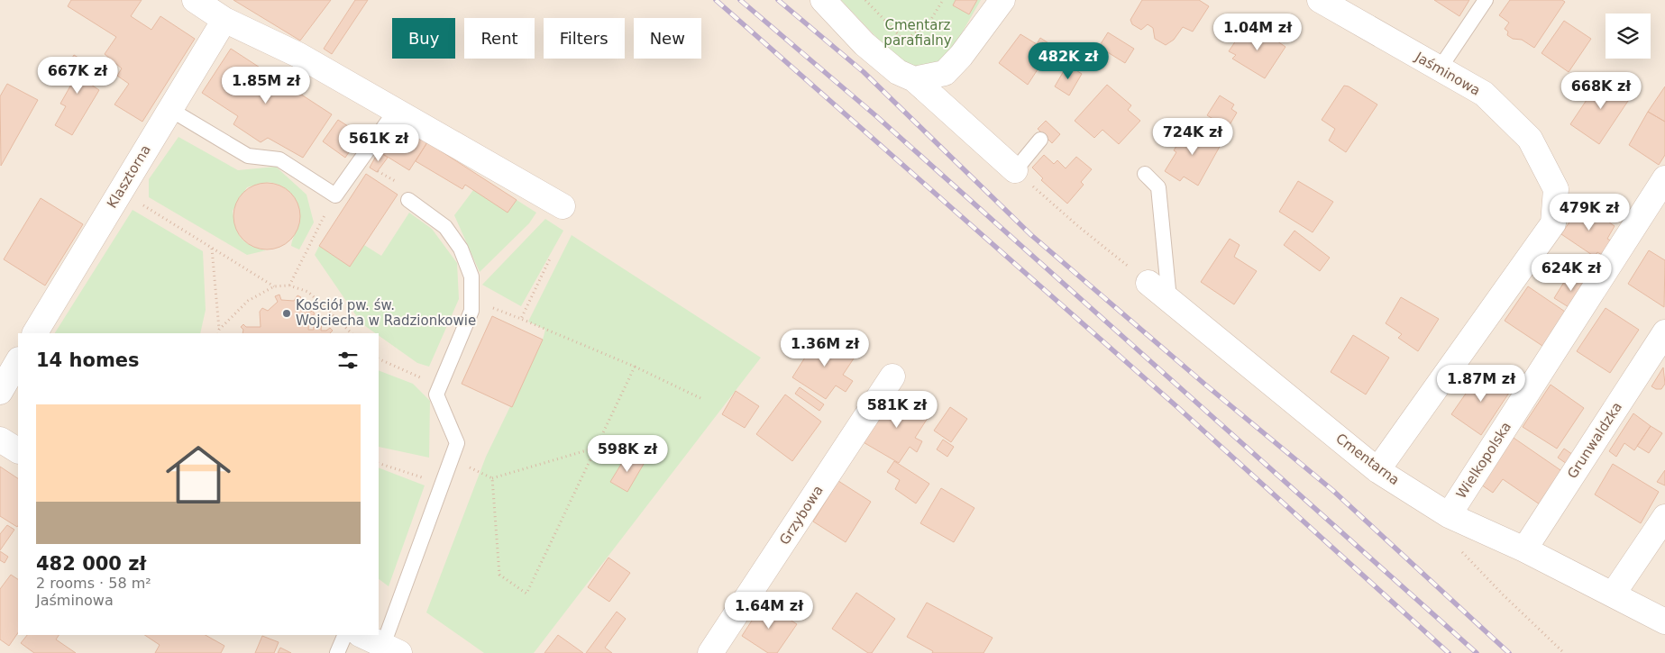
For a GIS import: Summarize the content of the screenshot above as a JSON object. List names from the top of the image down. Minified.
{"streets":{"street":["Jaśminowa","Klasztorna","Grunwaldzka","Cmentarna","Wielkopolska","Grzybowa"]},"crossings":[["Jaśminowa","Cmentarna"],["Grunwaldzka","Cmentarna"],["Cmentarna","Wielkopolska"]],"parks":["Cmentarz parafialny"],"places":["Kościół pw. św. Wojciecha w Radzionkowie"],"page":{"price":["1.04M zł","482K zł","667K zł","1.85M zł","668K zł","724K zł","561K zł","479K zł","624K zł","1.36M zł","1.87M zł","581K zł","598K zł","1.64M zł"],"chip":["Buy","Rent","Filters","New"],"heading":"14 homes","list":[{"name":"482 000 zł","note":"2 rooms · 58 m² · Jaśminowa"}]}}
